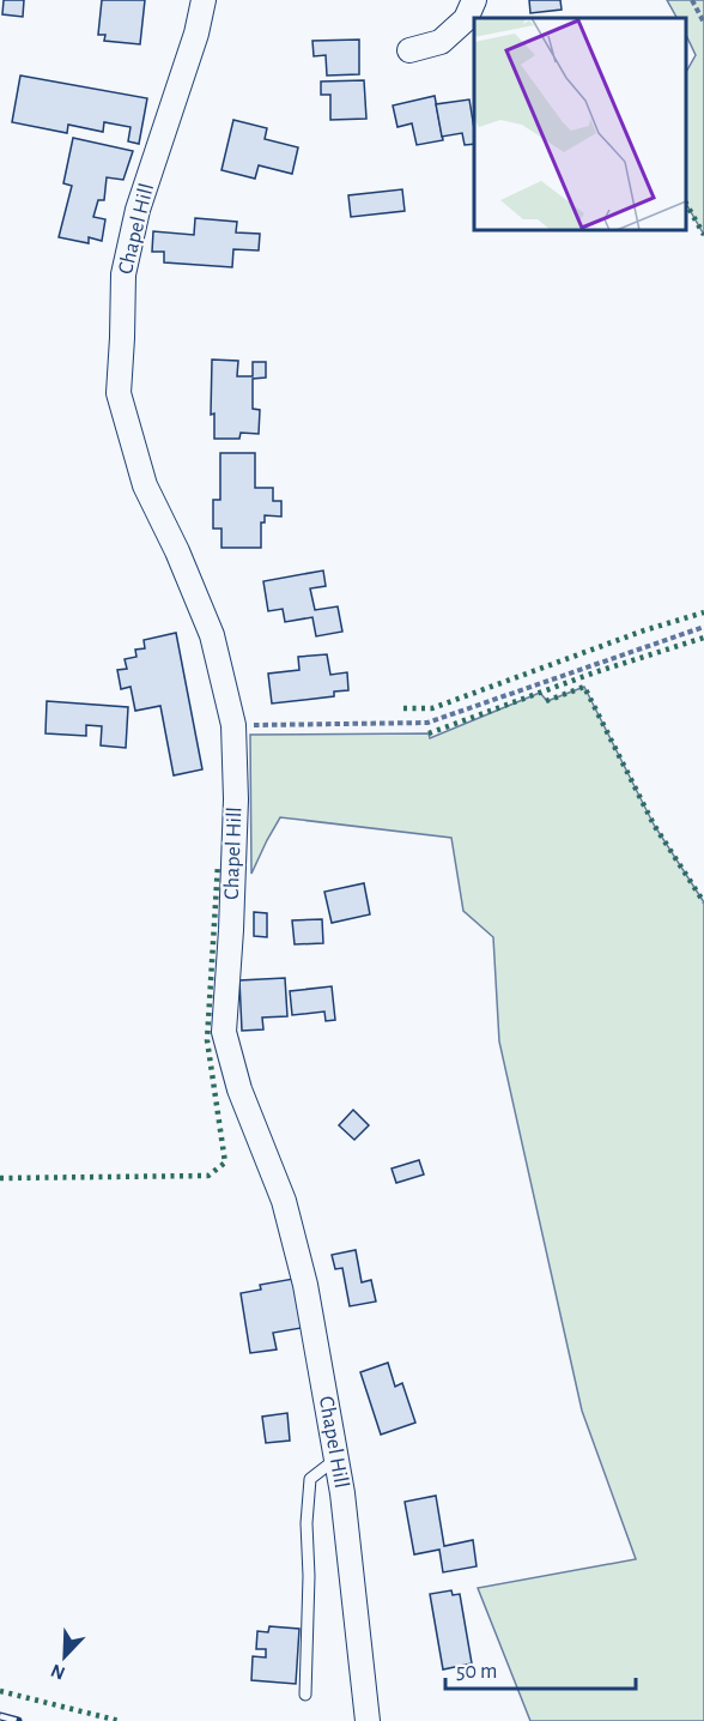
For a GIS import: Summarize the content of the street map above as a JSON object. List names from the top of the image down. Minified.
{"streets":{"street":["Chapel Hill"]},"scale_bar":"50 m","north":"bottom left"}
